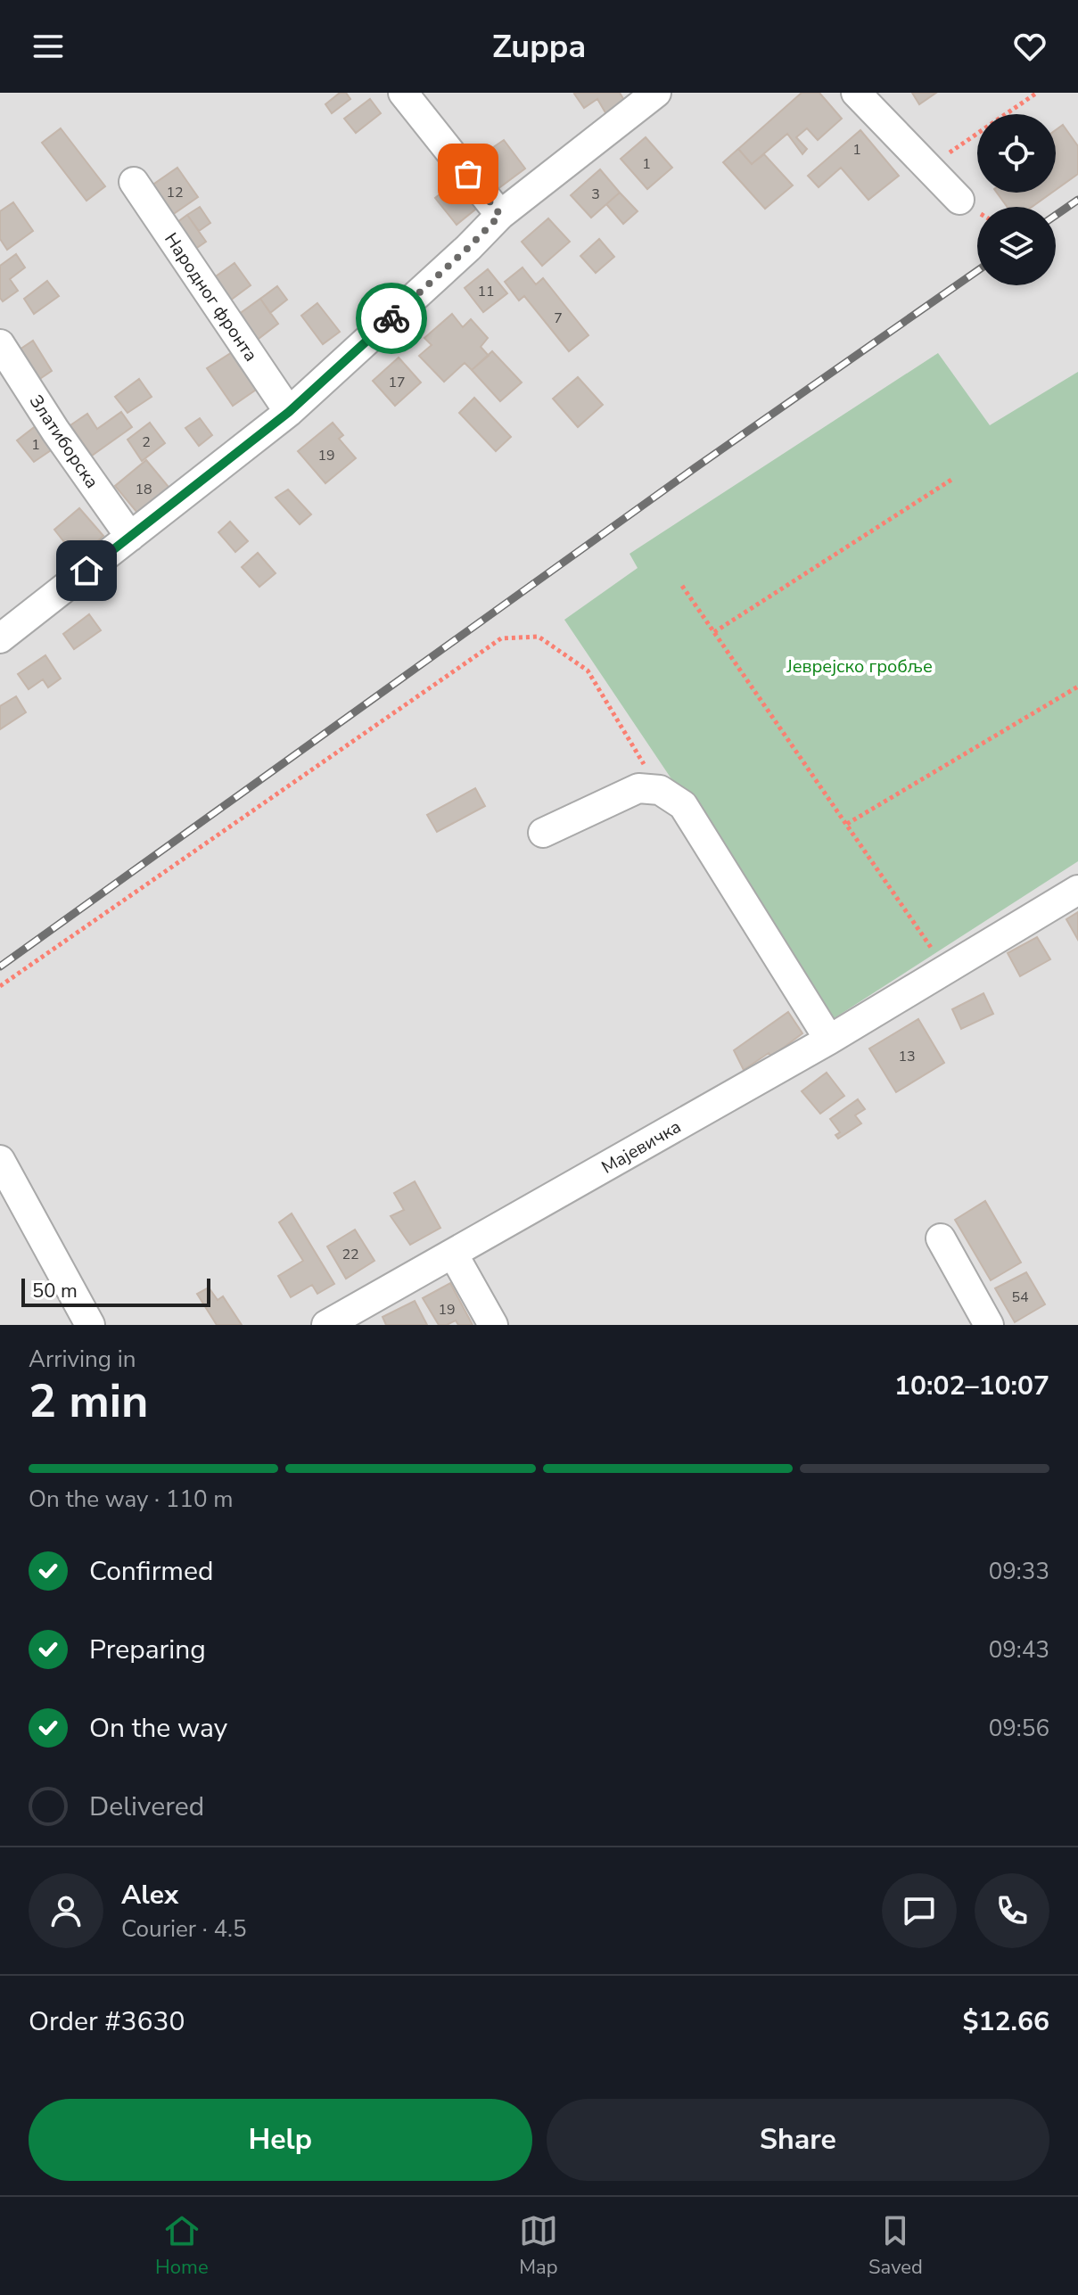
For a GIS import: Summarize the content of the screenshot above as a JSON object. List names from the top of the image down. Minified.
{"streets":{"street":["Народног фронта","Златиборска","Мајевичка"]},"parks":["Јеврејско гробље"],"house_numbers":["1","1","12","3","11","7","17","2","1","19","18","13","22","54","19"],"scale_bar":"50 m","page":{"header":"Zuppa","scale":"50 m","heading":["2 min","Arriving in","10:02–10:07"],"panel":["Alex","Courier · 4.5","Order #3630","$12.66"],"bar":"On the way · 110 m","list":[["Confirmed","09:33"],["Preparing","09:43"],["On the way","09:56"],"Delivered"],"buttons":["Help","Share"],"tabs":["Home","Map","Saved"]}}
